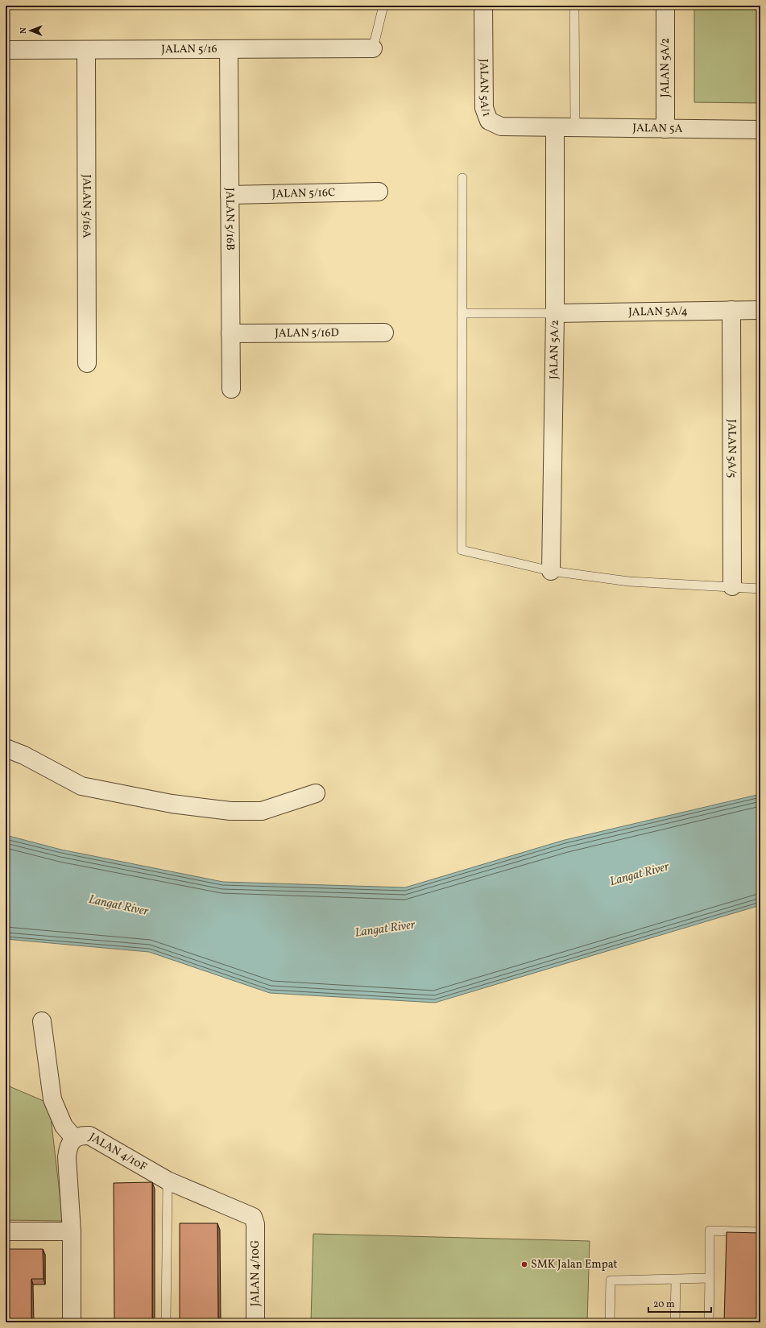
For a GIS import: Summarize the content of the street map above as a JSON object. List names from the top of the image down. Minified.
{"streets":{"street":["JALAN 5/16","JALAN 5A/2","JALAN 5A/1","JALAN 5A","JALAN 5/16C","JALAN 5/16A","JALAN 5/16B","JALAN 5A/4","JALAN 5/16D","JALAN 5A/5","JALAN 4/10F","JALAN 4/10G"]},"crossings":[["JALAN 5/16","JALAN 5/16A"],["JALAN 5/16","JALAN 5/16B"],["JALAN 5A/2","JALAN 5A/1"],["JALAN 5A/2","JALAN 5A"],["JALAN 5A/2","JALAN 5A/4"],["JALAN 5A/1","JALAN 5A"],["JALAN 5/16C","JALAN 5/16B"],["JALAN 5/16B","JALAN 5/16D"],["JALAN 5A/4","JALAN 5A/5"],["JALAN 4/10F","JALAN 4/10G"]],"water":["Langat River"],"places":["SMK Jalan Empat"],"scale_bar":"20 m","north":"left"}
